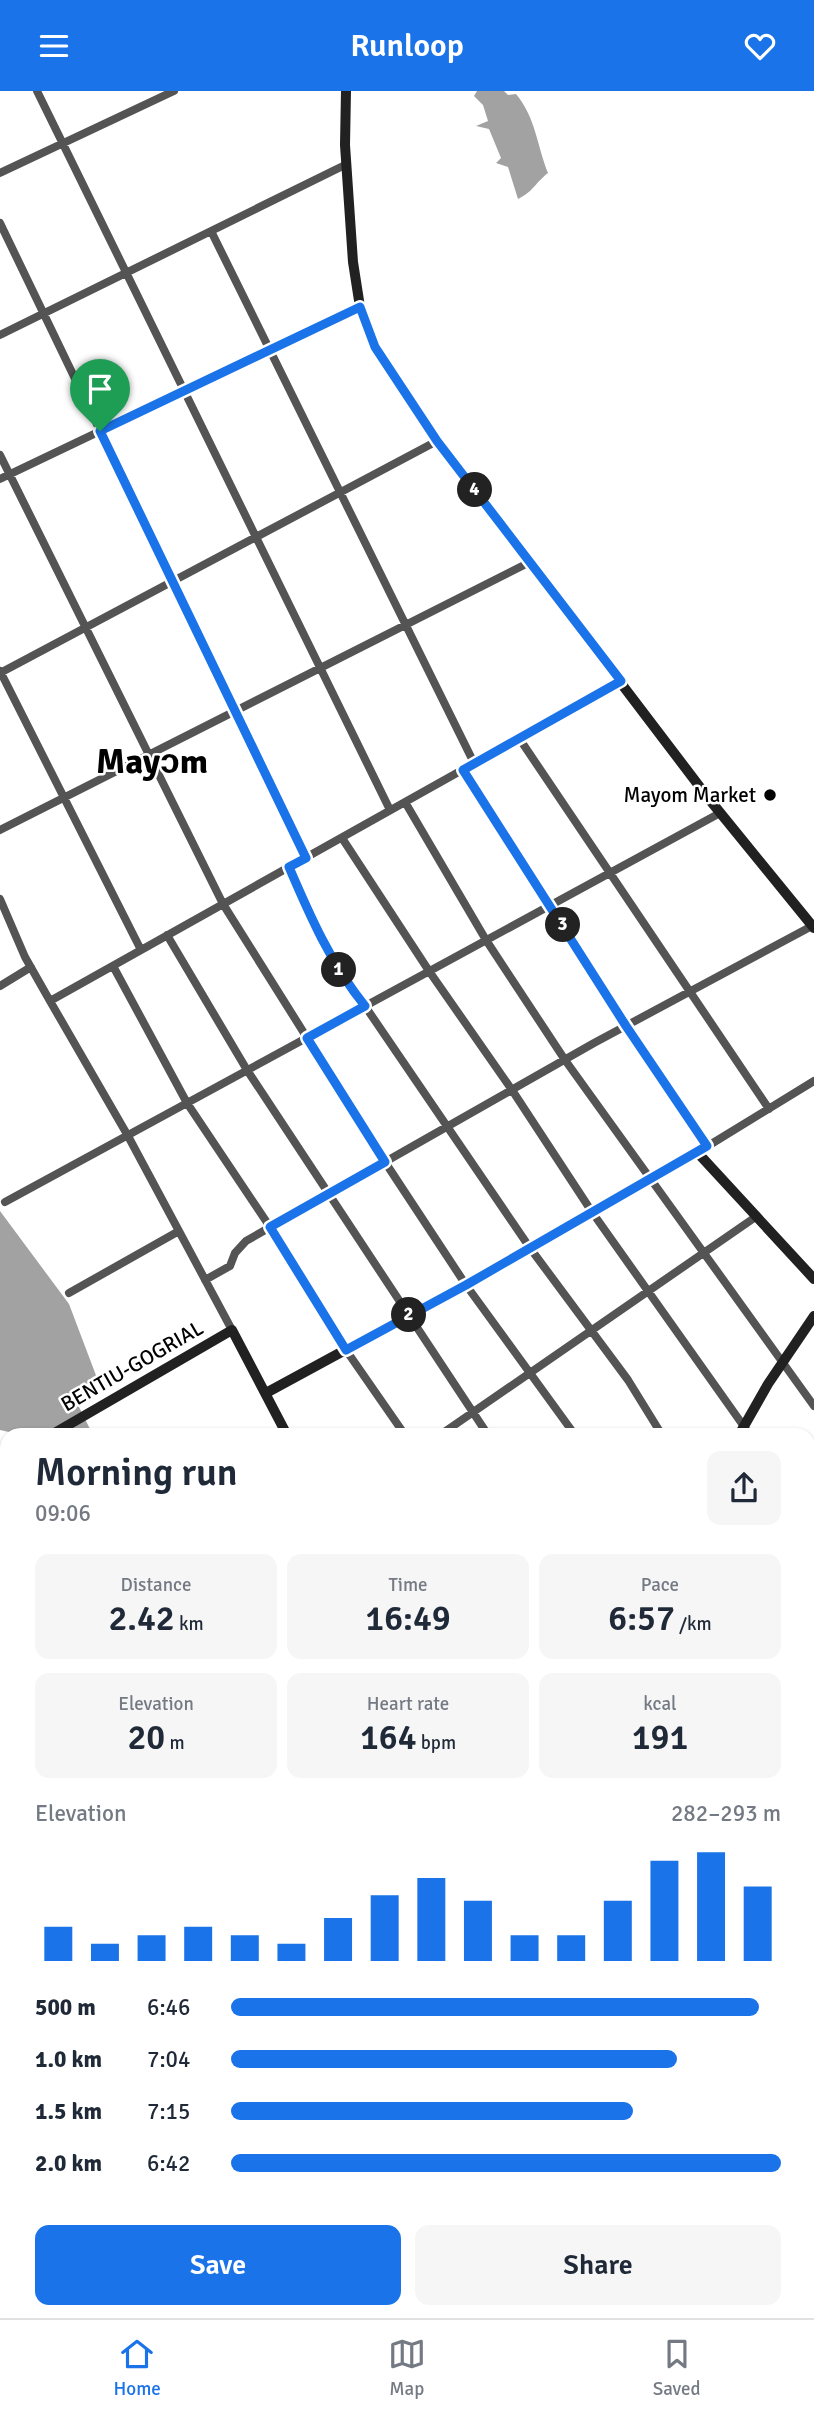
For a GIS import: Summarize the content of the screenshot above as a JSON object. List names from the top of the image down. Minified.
{"streets":{"main road":["BENTIU-GOGRIAL"]},"districts":["Mayɔm"],"places":["Mayom Market"],"page":{"header":"Runloop","pins":["4","3","1","2"],"heading":["Morning run","09:06"],"stats":[["Distance","2.42 km"],["Time","16:49"],["Pace","6:57 /km"],["Elevation","20 m"],["Heart rate","164 bpm"],["kcal","191"]],"chart":["Elevation","282–293 m"],"list":[{"name":"500 m","note":"6:46"},{"name":"1.0 km","note":"7:04"},{"name":"1.5 km","note":"7:15"},{"name":"2.0 km","note":"6:42"}],"buttons":["Save","Share"],"tabs":["Home","Map","Saved"]}}
